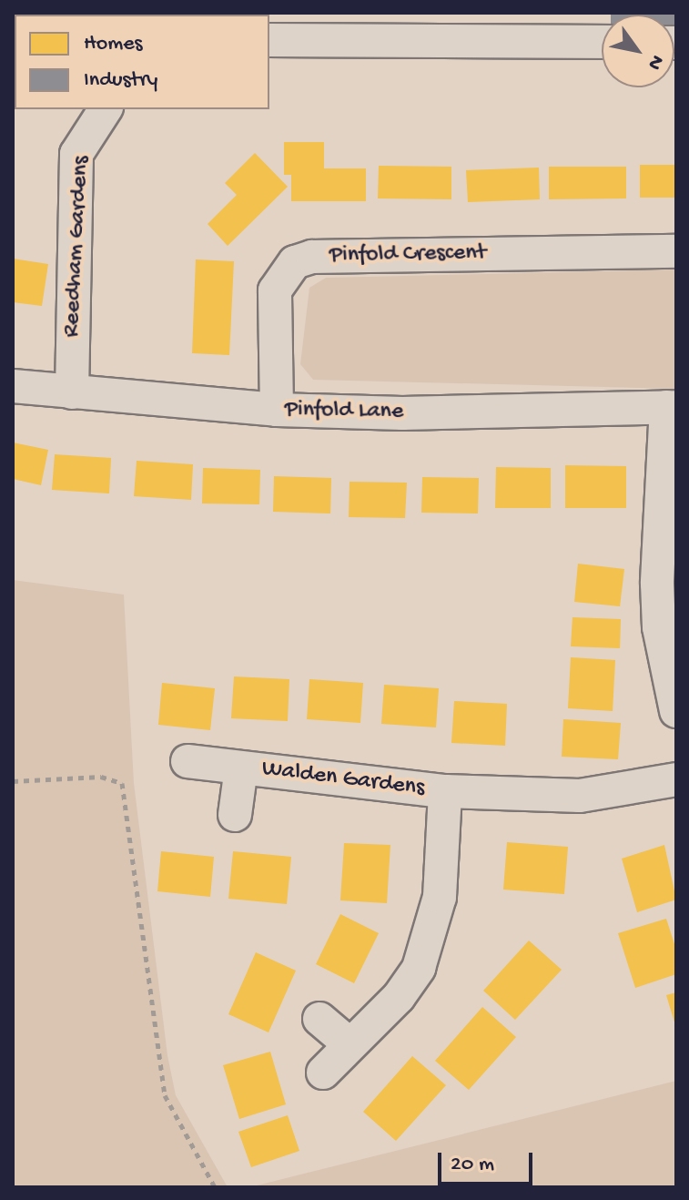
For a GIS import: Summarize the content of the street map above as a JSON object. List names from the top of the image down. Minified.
{"streets":{"street":["Reedham Gardens","Pinfold Crescent","Pinfold Lane","Walden Gardens"]},"crossings":[["Reedham Gardens","Pinfold Lane"],["Pinfold Crescent","Pinfold Lane"]],"legend":["Homes","Industry"],"scale_bar":"20 m","north":"bottom right"}
